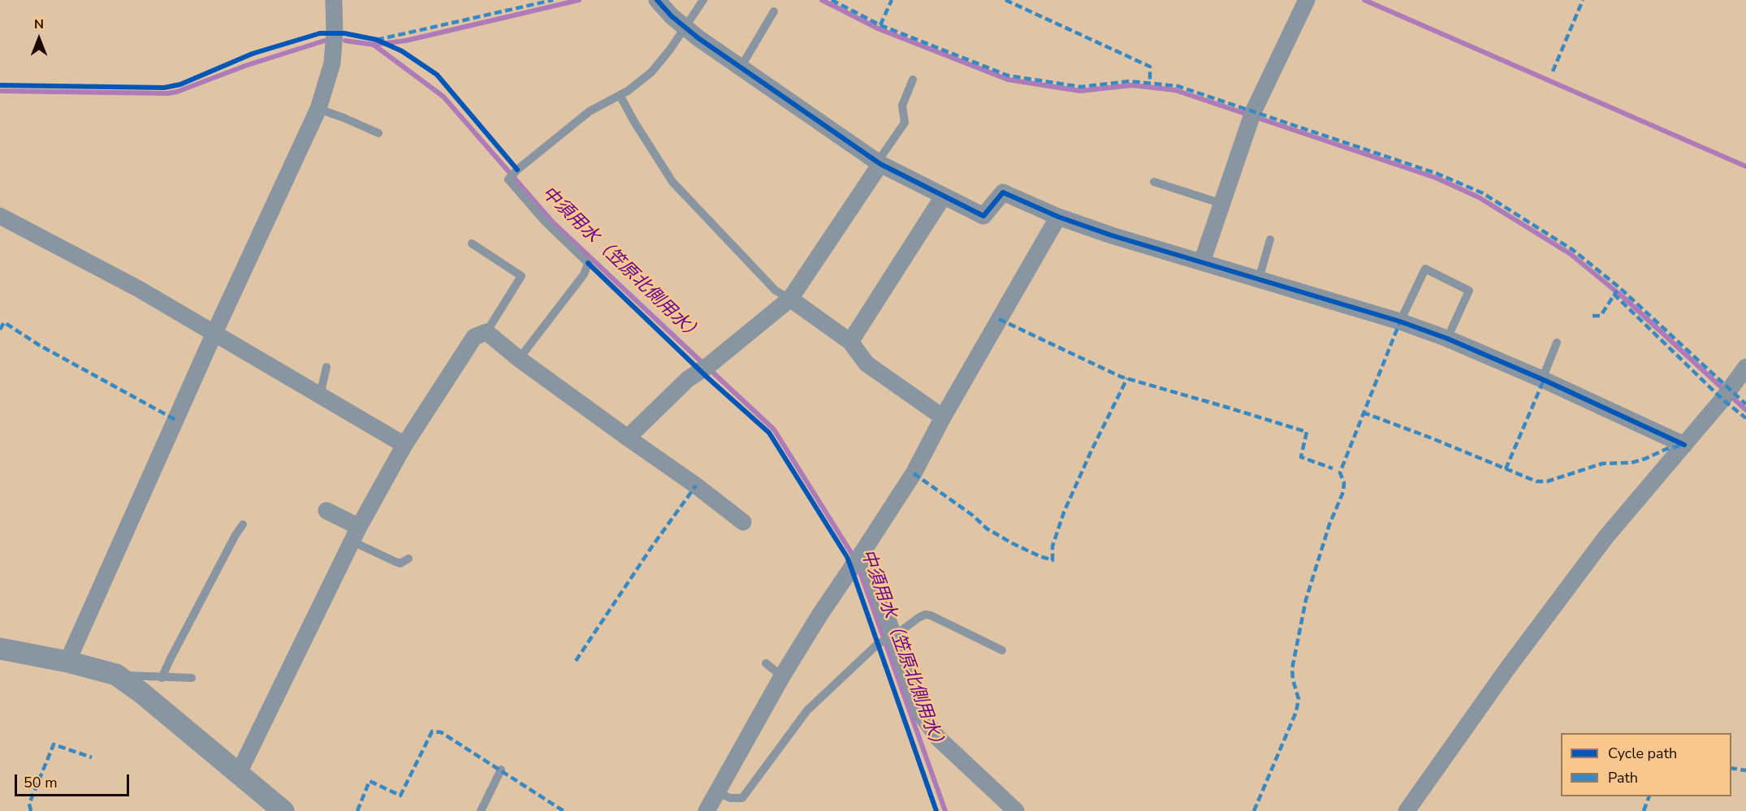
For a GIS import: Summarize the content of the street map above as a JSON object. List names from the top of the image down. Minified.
{"water":["中須用水（笠原北側用水）"],"legend":["Cycle path","Path"],"scale_bar":"50 m","north":"top"}
